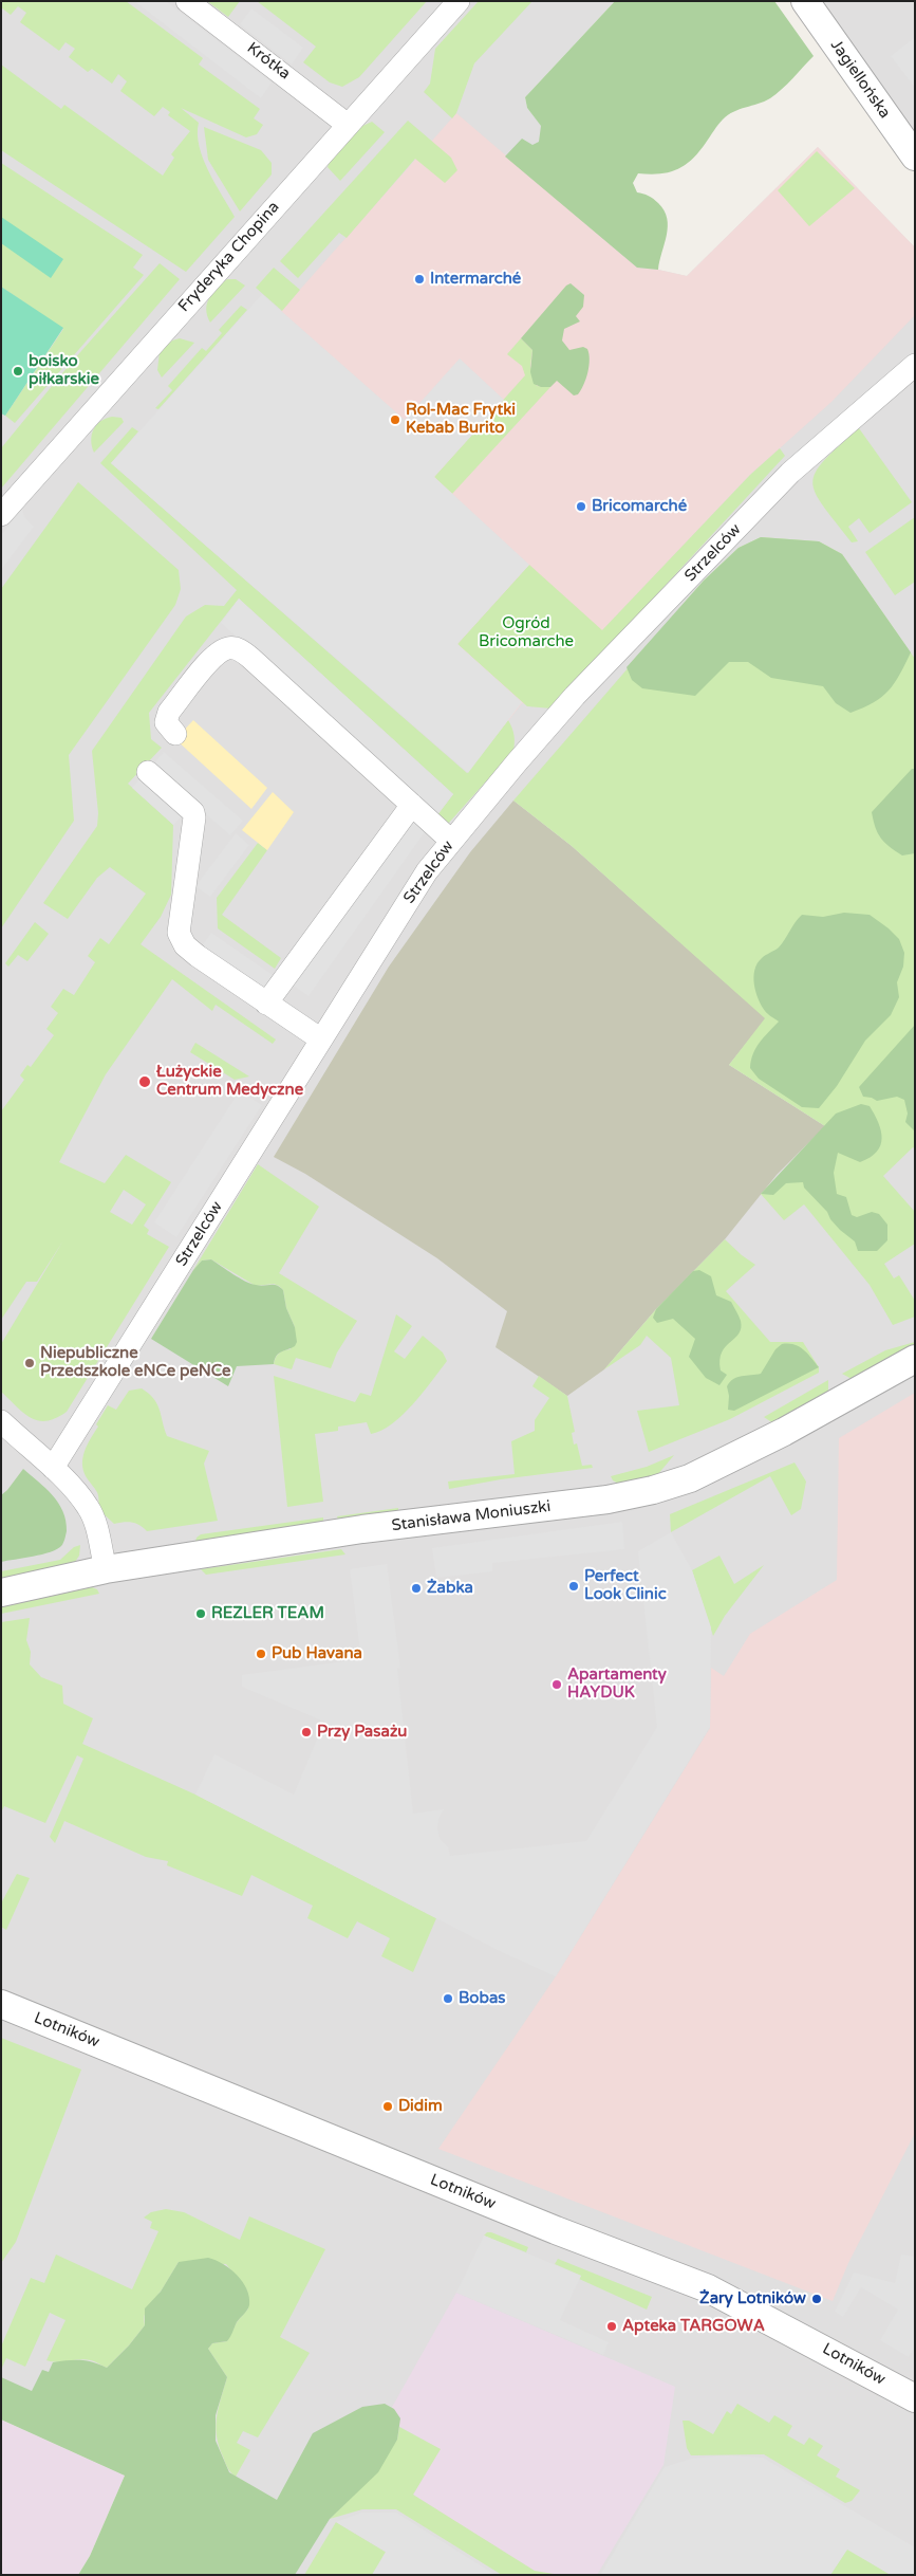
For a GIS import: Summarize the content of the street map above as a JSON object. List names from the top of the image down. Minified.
{"streets":{"street":["Krótka","Jagiellońska","Fryderyka Chopina","Strzelców","Stanisława Moniuszki","Lotników"]},"crossings":[["Krótka","Fryderyka Chopina"]],"parks":["Ogród Bricomarche"],"places":["Intermarché","boisko piłkarskie","Rol-Mac Frytki Kebab Burito","Bricomarché","Łużyckie Centrum Medyczne","Niepubliczne Przedszkole eNCe peNCe","Perfect Look Clinic","Żabka","REZLER TEAM","Pub Havana","Apartamenty HAYDUK","Przy Pasażu","Bobas","Didim","Żary Lotników","Apteka TARGOWA"]}
